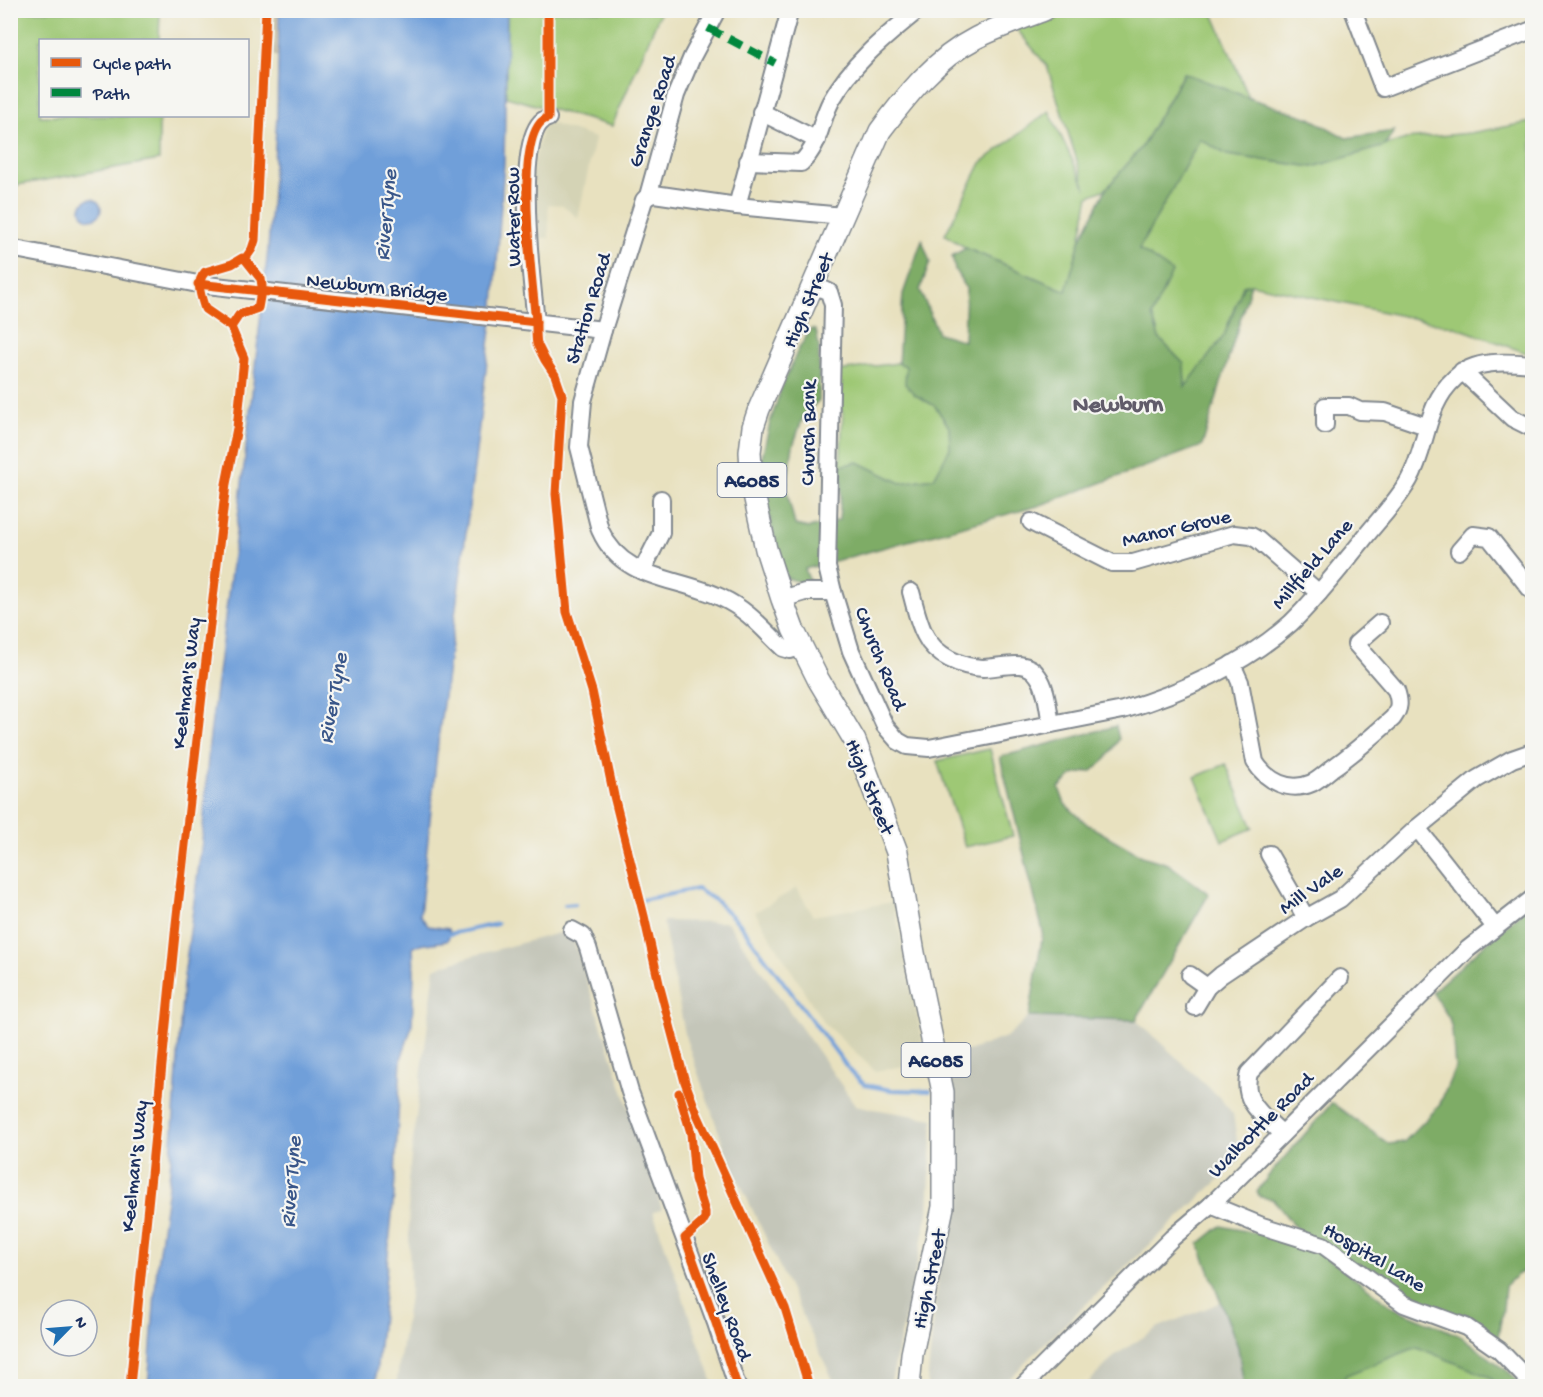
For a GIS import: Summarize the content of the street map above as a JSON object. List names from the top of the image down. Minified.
{"streets":{"main road":["High Street","A6085"],"street":["Grange Road","Water Row","Newburn Bridge","Station Road","Church Bank","Manor Grove","Millfield Lane","Church Road","Mill Vale","Walbottle Road","Hospital Lane","Shelley Road"],"cycle path":["Keelman's Way"]},"crossings":[["Grange Road","Station Road"],["Water Row","Newburn Bridge"],["Newburn Bridge","Station Road"],["High Street","Station Road"],["High Street","Church Bank"],["High Street","A6085"],["High Street","Church Road"],["Church Bank","Church Road"],["Manor Grove","Millfield Lane"],["Millfield Lane","Church Road"],["Walbottle Road","Hospital Lane"]],"districts":["Newburn"],"water":["River Tyne"],"legend":["Cycle path","Path"],"north":"top right"}
